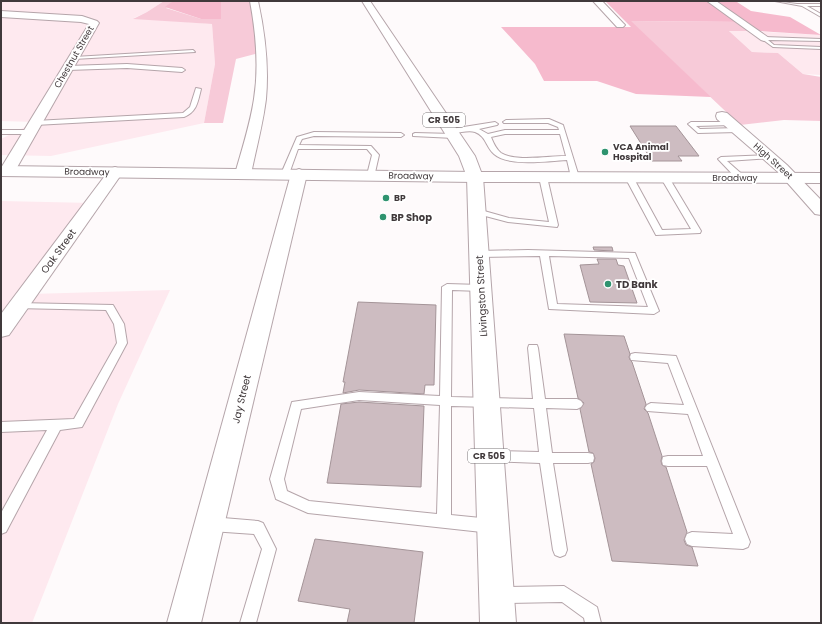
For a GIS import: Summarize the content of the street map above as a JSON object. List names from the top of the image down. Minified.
{"streets":{"main road":["CR 505","Broadway","Livingston Street"],"street":["Chestnut Street","High Street","Oak Street","Jay Street"]},"crossings":[["Chestnut Street","Broadway"],["High Street","Broadway"],["Broadway","Oak Street"],["Broadway","Livingston Street"],["Broadway","Jay Street"]],"places":["VCA Animal Hospital","BP","BP Shop","TD Bank"]}
